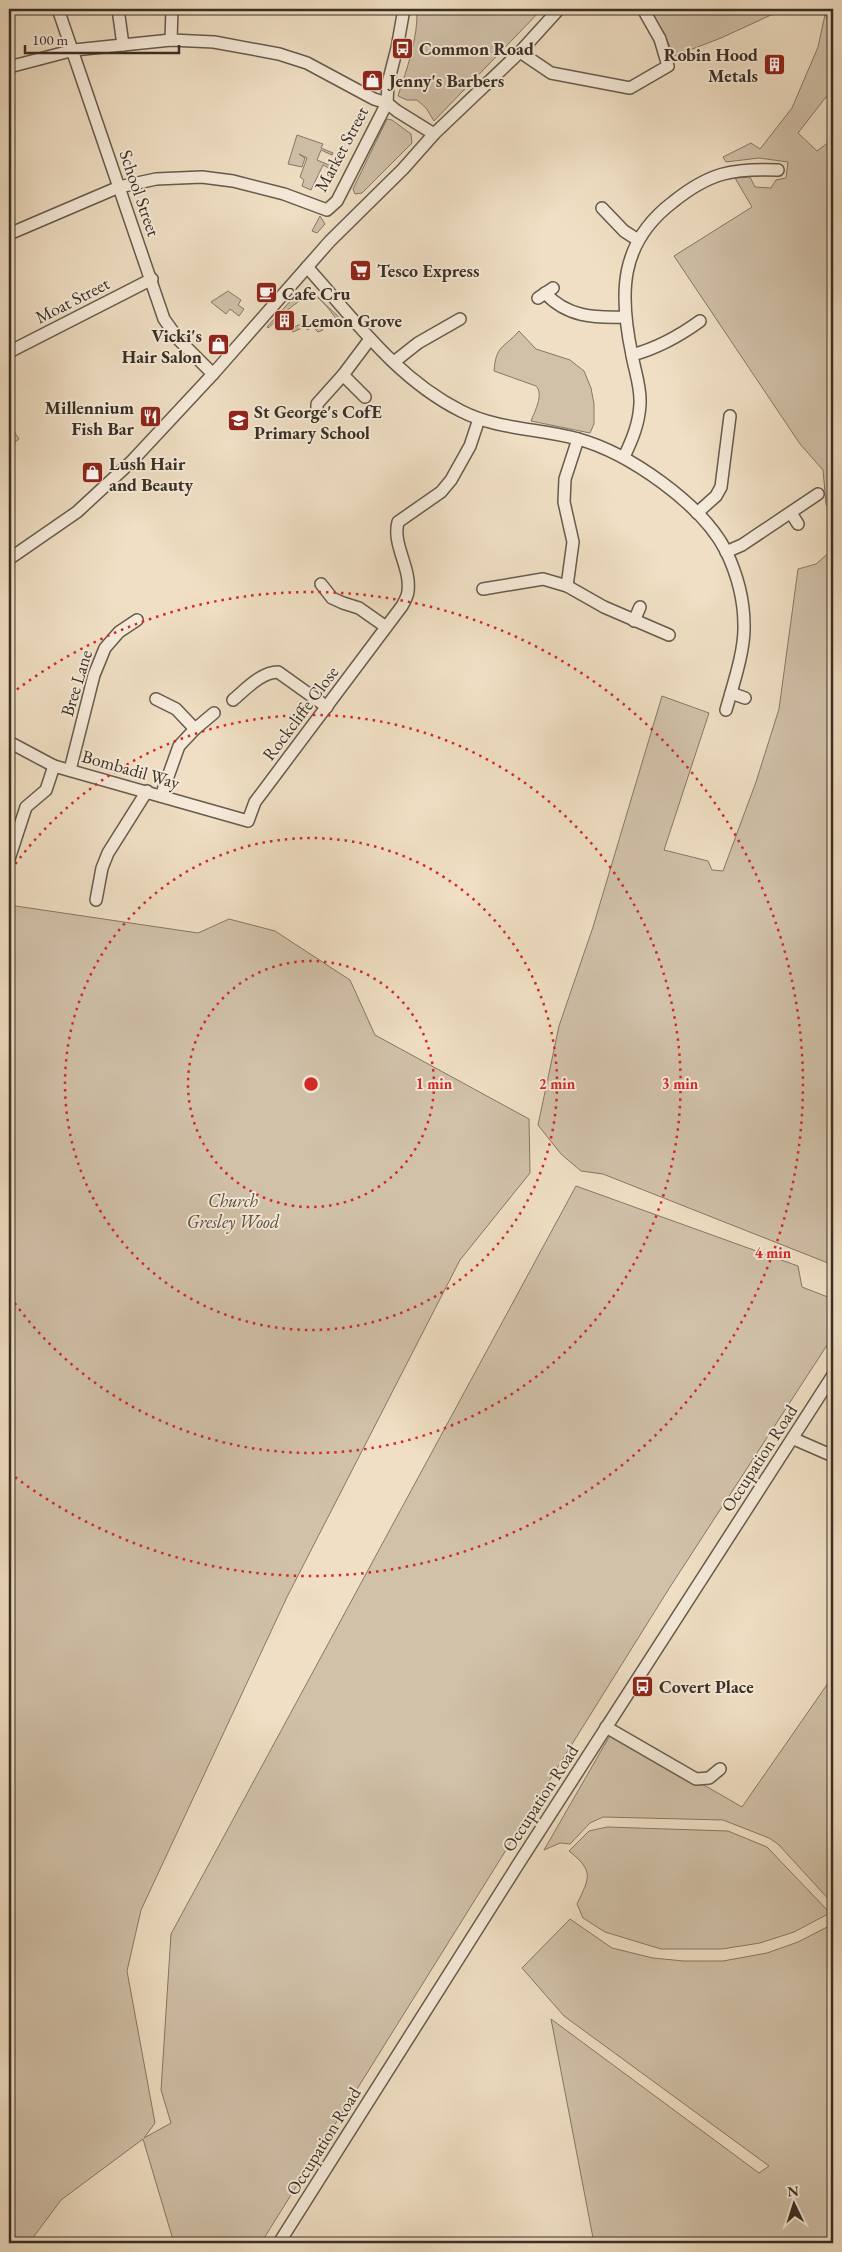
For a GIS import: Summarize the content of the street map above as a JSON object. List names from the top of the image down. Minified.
{"streets":{"street":["Market Street","School Street","Moat Street","Bree Lane","Rockcliffe Close","Bombadil Way","Occupation Road"]},"crossings":[["Market Street","School Street"],["School Street","Moat Street"],["Bree Lane","Bombadil Way"],["Rockcliffe Close","Bombadil Way"]],"parks":["Church Gresley Wood"],"places":{"bus stop":["Common Road","Covert Place"],"building":["Robin Hood Metals","Lemon Grove"],"shop":["Jenny's Barbers","Vicki's Hair Salon","Lush Hair and Beauty"],"supermarket":["Tesco Express"],"cafe":["Cafe Cru"],"restaurant":["Millennium Fish Bar"],"school or university":["St George's CofE Primary School"]},"scale_bar":"100 m","north":"top","rings":["1 min","2 min","3 min","4 min"]}
